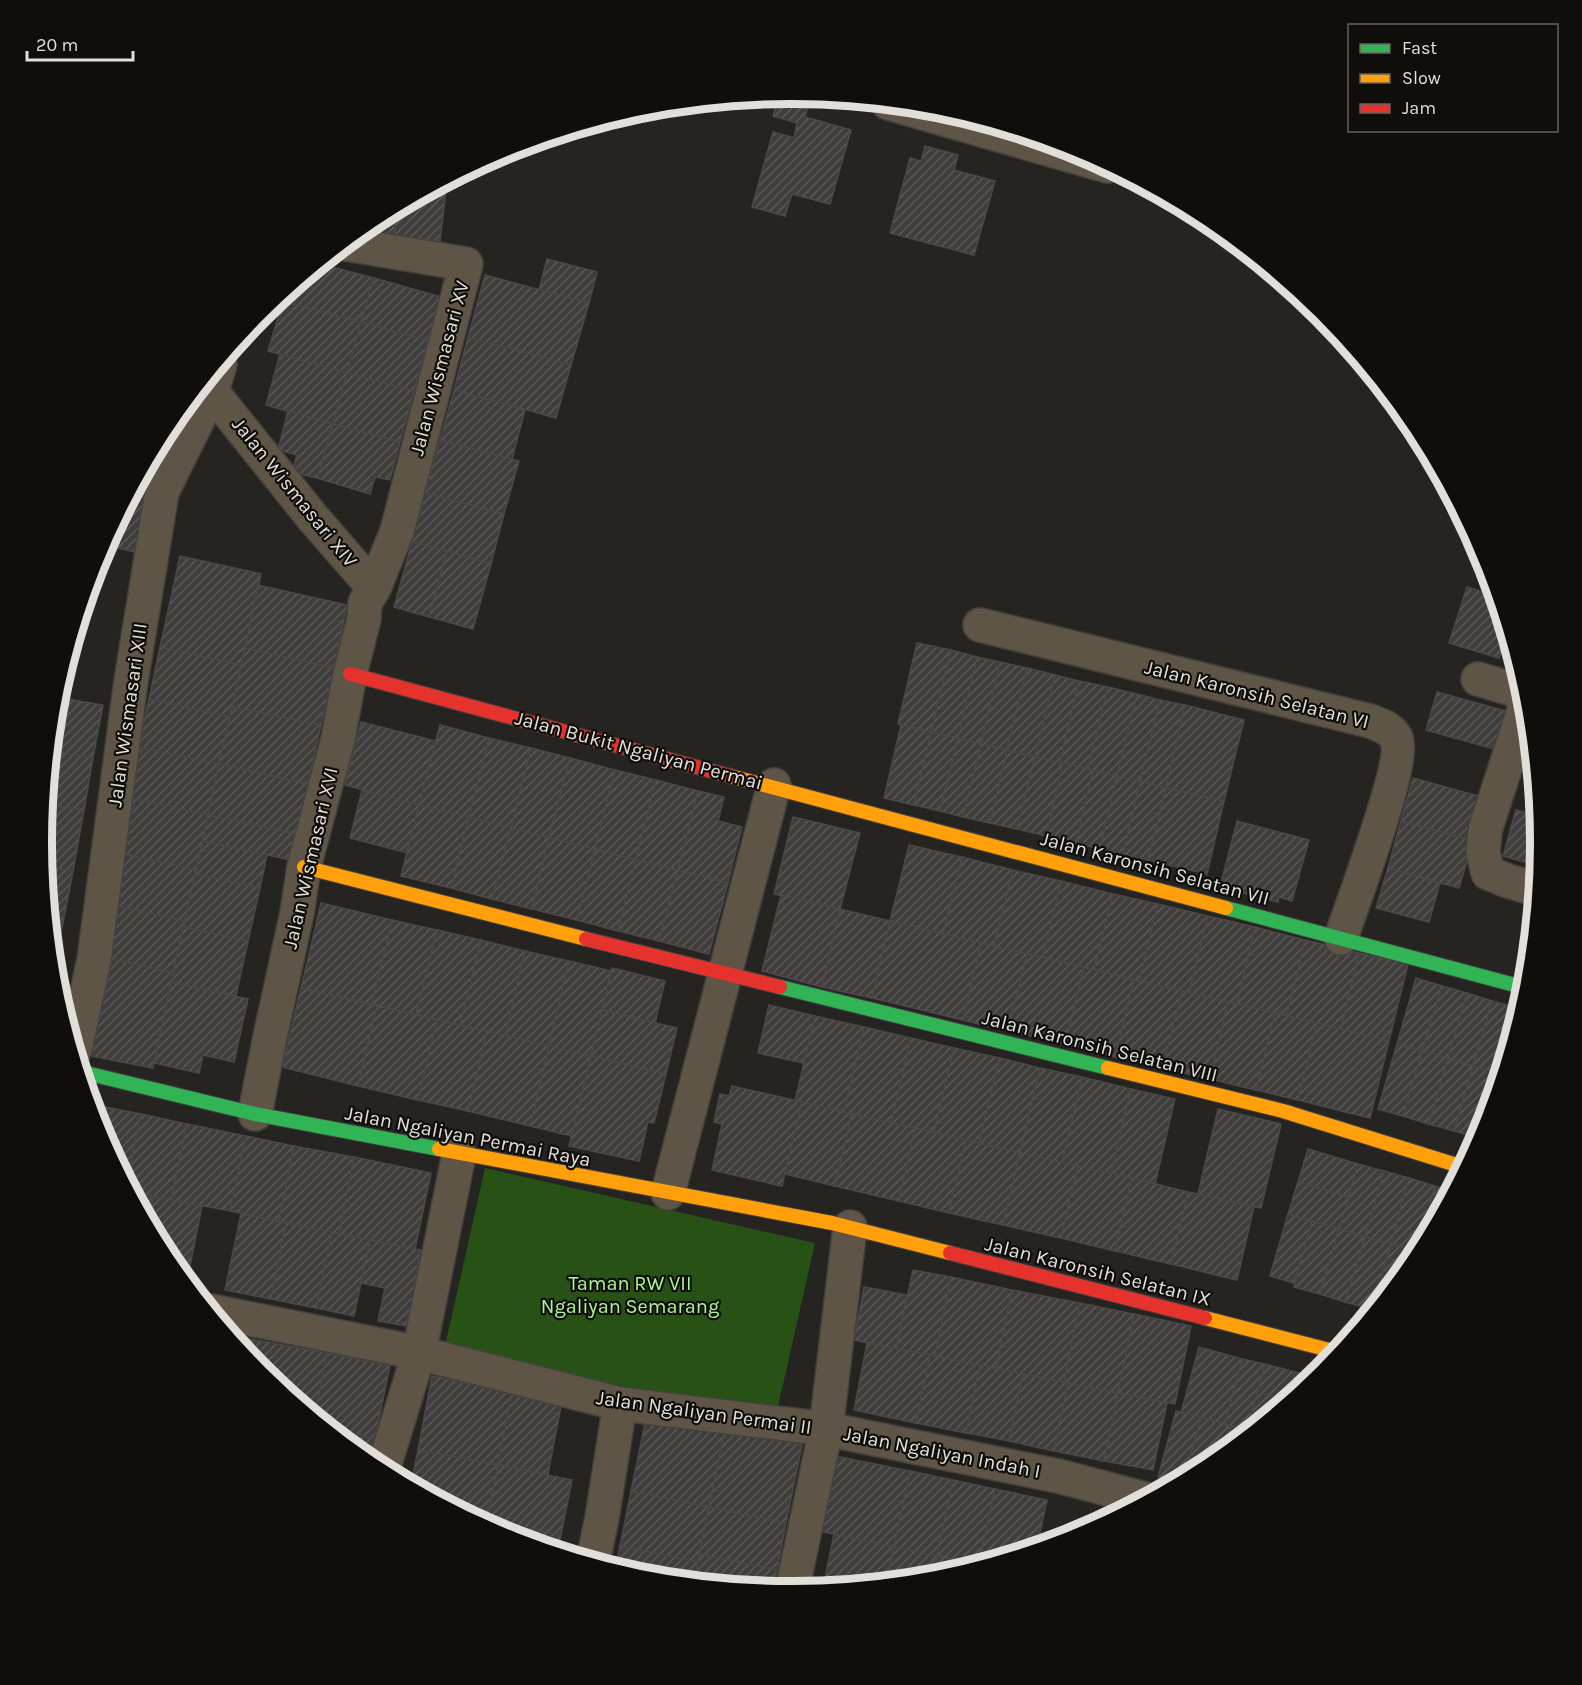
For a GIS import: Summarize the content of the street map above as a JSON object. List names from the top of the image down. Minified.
{"streets":{"street":["Jalan Wismasari XV","Jalan Wismasari XIV","Jalan Karonsih Selatan VI","Jalan Wismasari XIII","Jalan Bukit Ngaliyan Permai","Jalan Wismasari XVI","Jalan Karonsih Selatan VII","Jalan Karonsih Selatan VIII","Jalan Ngaliyan Permai Raya","Jalan Karonsih Selatan IX","Jalan Ngaliyan Permai II","Jalan Ngaliyan Indah I"]},"crossings":[["Jalan Wismasari XV","Jalan Wismasari XIV"],["Jalan Wismasari XV","Jalan Wismasari XVI"],["Jalan Wismasari XIV","Jalan Wismasari XVI"],["Jalan Karonsih Selatan VI","Jalan Karonsih Selatan VII"],["Jalan Bukit Ngaliyan Permai","Jalan Wismasari XVI"],["Jalan Bukit Ngaliyan Permai","Jalan Karonsih Selatan VII"],["Jalan Bukit Ngaliyan Permai","Jalan Karonsih Selatan VIII"],["Jalan Bukit Ngaliyan Permai","Jalan Ngaliyan Permai Raya"],["Jalan Wismasari XVI","Jalan Ngaliyan Permai Raya"],["Jalan Ngaliyan Permai Raya","Jalan Karonsih Selatan IX"],["Jalan Ngaliyan Permai Raya","Jalan Ngaliyan Permai II"],["Jalan Karonsih Selatan IX","Jalan Ngaliyan Permai II"],["Jalan Ngaliyan Permai II","Jalan Ngaliyan Indah I"]],"parks":["Taman RW VII Ngaliyan Semarang"],"legend":["Fast","Slow","Jam"],"scale_bar":"20 m"}
